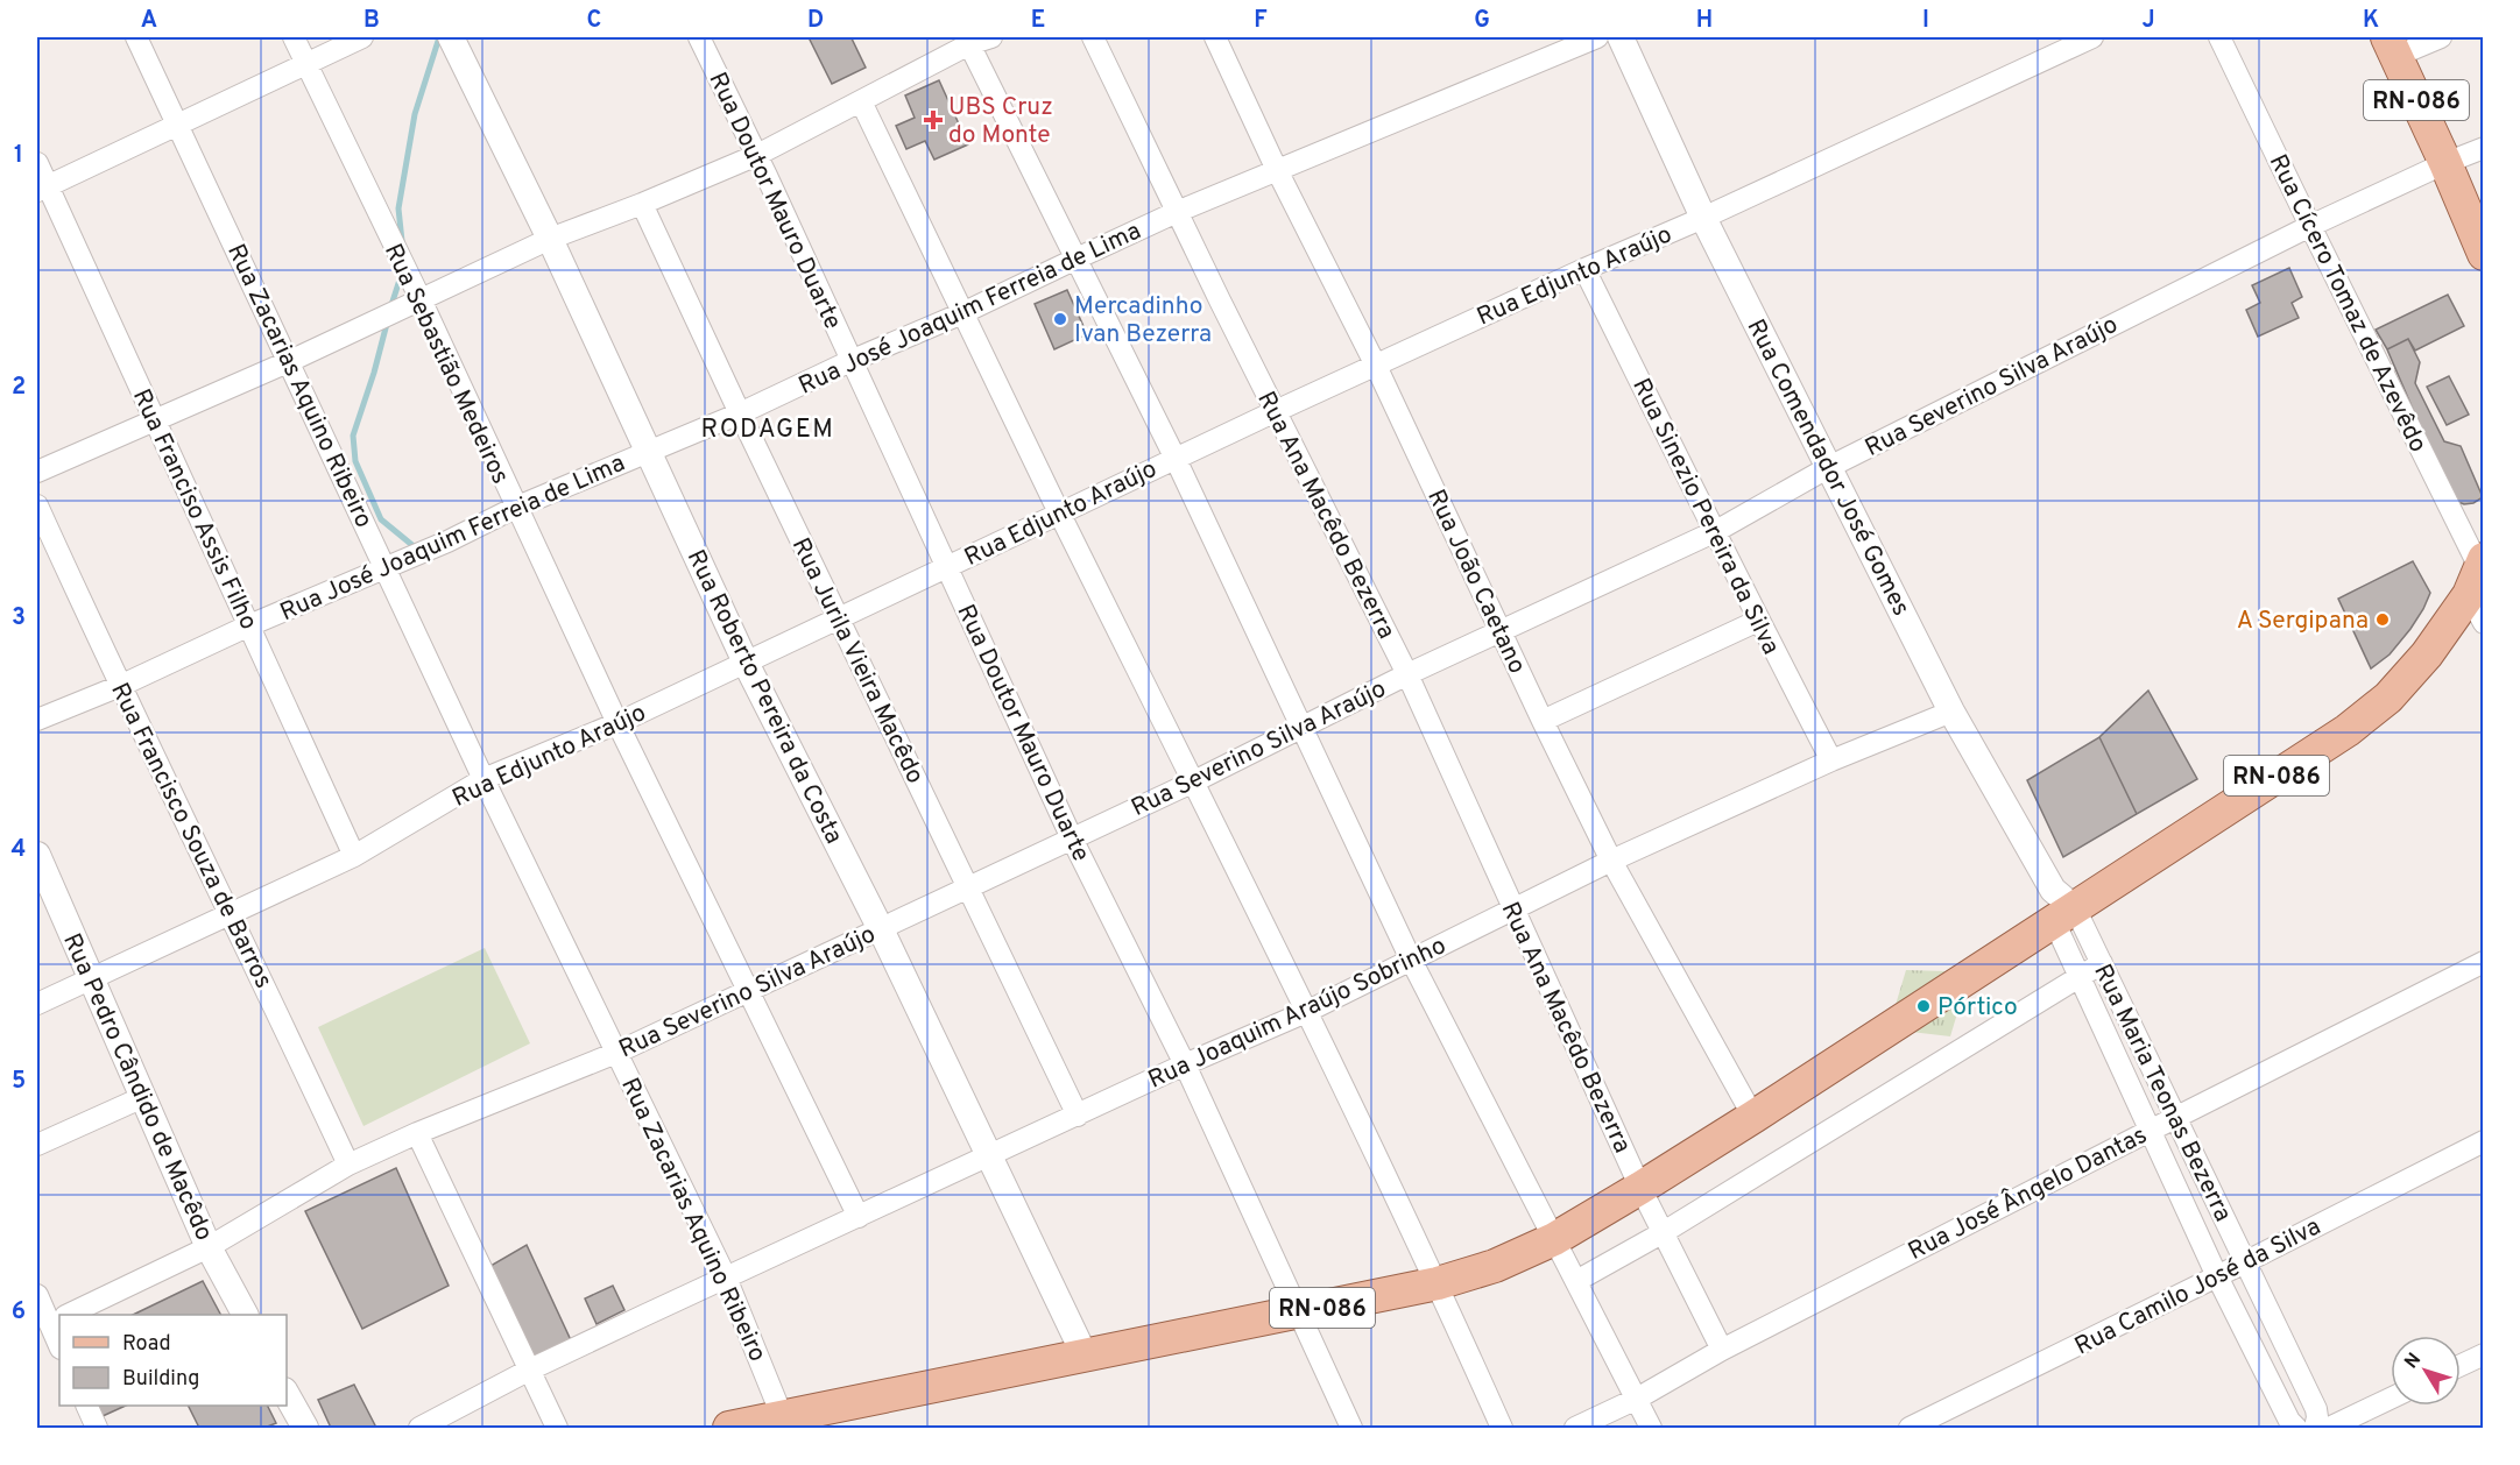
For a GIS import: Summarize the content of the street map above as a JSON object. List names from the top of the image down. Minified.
{"streets":{"main road":["RN-086"],"street":["Rua Doutor Mauro Duarte","Rua Edjunto Araújo","Rua Cícero Tomaz de Azevêdo","Rua José Joaquim Ferreia de Lima","Rua Sebastião Medeiros","Rua Zacarias Aquino Ribeiro","Rua Severino Silva Araújo","Rua Comendador José Gomes","Rua Franciso Assis Filho","Rua Ana Macêdo Bezerra","Rua Sinezio Pereira da Silva","Rua João Caetano","Rua Jurila Vieira Macêdo","Rua Roberto Pereira da Costa","Rua Francisco Souza de Barros","Rua Joaquim Araújo Sobrinho","Rua Pedro Cândido de Macêdo","Rua Maria Teonas Bezerra","Rua José Ângelo Dantas","Rua Camilo José da Silva"]},"crossings":[["RN-086","Rua Doutor Mauro Duarte"],["RN-086","Rua Cícero Tomaz de Azevêdo"],["RN-086","Rua Zacarias Aquino Ribeiro"],["RN-086","Rua Severino Silva Araújo"],["RN-086","Rua Comendador José Gomes"],["RN-086","Rua Ana Macêdo Bezerra"],["RN-086","Rua João Caetano"],["RN-086","Rua Roberto Pereira da Costa"],["RN-086","Rua Maria Teonas Bezerra"],["Rua Doutor Mauro Duarte","Rua Edjunto Araújo"],["Rua Doutor Mauro Duarte","Rua José Joaquim Ferreia de Lima"],["Rua Doutor Mauro Duarte","Rua Severino Silva Araújo"],["Rua Doutor Mauro Duarte","Rua Joaquim Araújo Sobrinho"],["Rua Edjunto Araújo","Rua Sebastião Medeiros"],["Rua Edjunto Araújo","Rua Zacarias Aquino Ribeiro"],["Rua Edjunto Araújo","Rua Comendador José Gomes"],["Rua Edjunto Araújo","Rua Franciso Assis Filho"],["Rua Edjunto Araújo","Rua Ana Macêdo Bezerra"],["Rua Edjunto Araújo","Rua Sinezio Pereira da Silva"],["Rua Edjunto Araújo","Rua João Caetano"],["Rua Edjunto Araújo","Rua Jurila Vieira Macêdo"],["Rua Edjunto Araújo","Rua Roberto Pereira da Costa"],["Rua Edjunto Araújo","Rua Francisco Souza de Barros"],["Rua Edjunto Araújo","Rua Pedro Cândido de Macêdo"],["Rua Cícero Tomaz de Azevêdo","Rua Severino Silva Araújo"],["Rua José Joaquim Ferreia de Lima","Rua Sebastião Medeiros"],["Rua José Joaquim Ferreia de Lima","Rua Zacarias Aquino Ribeiro"],["Rua José Joaquim Ferreia de Lima","Rua Franciso Assis Filho"],["Rua José Joaquim Ferreia de Lima","Rua Ana Macêdo Bezerra"],["Rua José Joaquim Ferreia de Lima","Rua João Caetano"],["Rua José Joaquim Ferreia de Lima","Rua Jurila Vieira Macêdo"],["Rua José Joaquim Ferreia de Lima","Rua Roberto Pereira da Costa"],["Rua José Joaquim Ferreia de Lima","Rua Francisco Souza de Barros"],["Rua Sebastião Medeiros","Rua Severino Silva Araújo"],["Rua Sebastião Medeiros","Rua Joaquim Araújo Sobrinho"],["Rua Zacarias Aquino Ribeiro","Rua Severino Silva Araújo"],["Rua Zacarias Aquino Ribeiro","Rua Joaquim Araújo Sobrinho"],["Rua Severino Silva Araújo","Rua Comendador José Gomes"],["Rua Severino Silva Araújo","Rua Ana Macêdo Bezerra"],["Rua Severino Silva Araújo","Rua Sinezio Pereira da Silva"],["Rua Severino Silva Araújo","Rua João Caetano"],["Rua Severino Silva Araújo","Rua Jurila Vieira Macêdo"],["Rua Severino Silva Araújo","Rua Roberto Pereira da Costa"],["Rua Severino Silva Araújo","Rua Francisco Souza de Barros"],["Rua Severino Silva Araújo","Rua Pedro Cândido de Macêdo"],["Rua Comendador José Gomes","Rua Joaquim Araújo Sobrinho"],["Rua Comendador José Gomes","Rua Maria Teonas Bezerra"],["Rua Ana Macêdo Bezerra","Rua Joaquim Araújo Sobrinho"],["Rua Ana Macêdo Bezerra","Rua José Ângelo Dantas"],["Rua Sinezio Pereira da Silva","Rua Joaquim Araújo Sobrinho"],["Rua João Caetano","Rua Joaquim Araújo Sobrinho"],["Rua Jurila Vieira Macêdo","Rua Joaquim Araújo Sobrinho"],["Rua Roberto Pereira da Costa","Rua Joaquim Araújo Sobrinho"],["Rua Maria Teonas Bezerra","Rua José Ângelo Dantas"],["Rua Maria Teonas Bezerra","Rua Camilo José da Silva"]],"districts":["RODAGEM"],"places":{"health":["UBS Cruz do Monte"],"other":["Mercadinho Ivan Bezerra","A Sergipana","Pórtico"]},"legend":["Road","Building"],"north":"top left","grid":{"columns":["A","B","C","D","E","F","G","H","I","J","K"],"rows":["1","2","3","4","5","6"]}}
